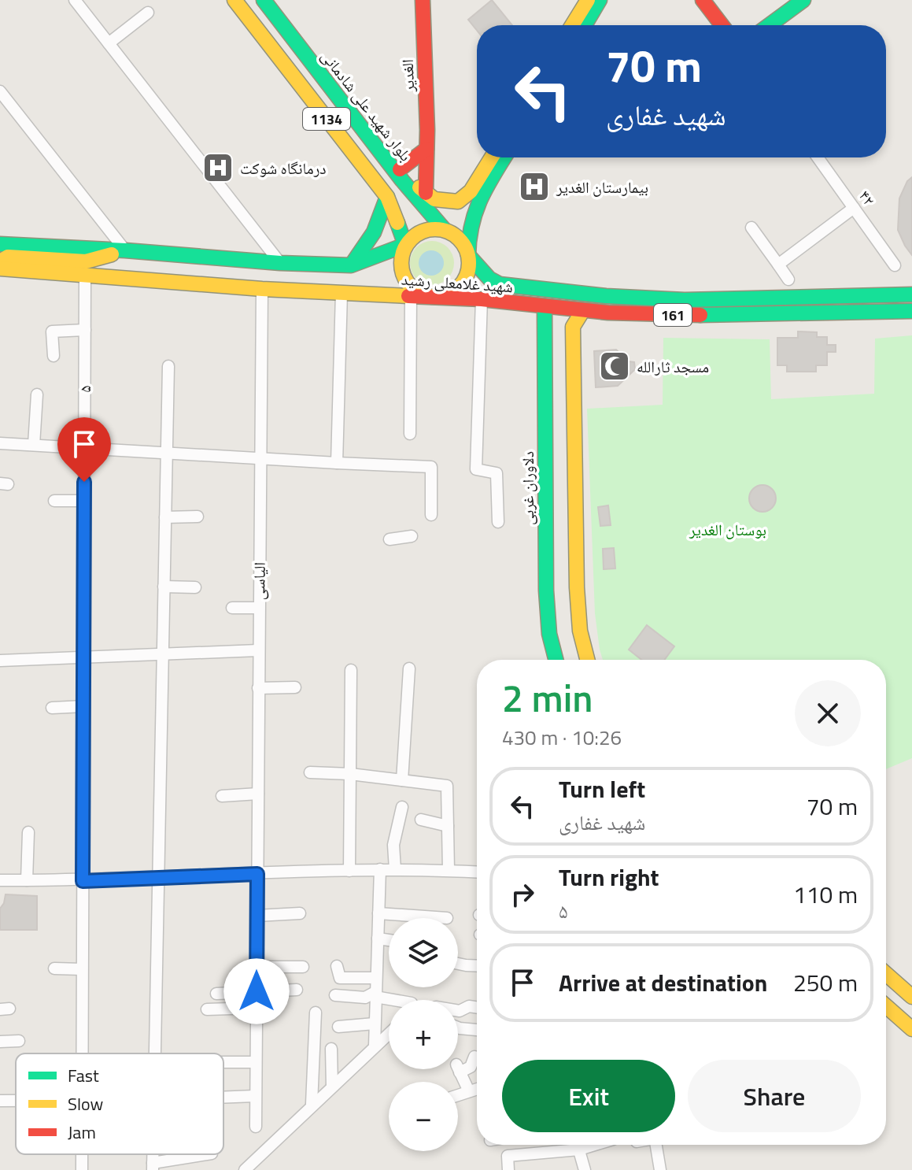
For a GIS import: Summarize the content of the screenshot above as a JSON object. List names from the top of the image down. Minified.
{"streets":{"main road":["الغدیر","بلوار شهید علی شادمانی","1134","شهید غلامعلی رشید","161","دلاوران غربی"],"street":["۴۲","۵","الیاسی"]},"crossings":[["الغدیر","بلوار شهید علی شادمانی"],["بلوار شهید علی شادمانی","1134"],["بلوار شهید علی شادمانی","شهید غلامعلی رشید"],["1134","شهید غلامعلی رشید"],["شهید غلامعلی رشید","۵"],["شهید غلامعلی رشید","دلاوران غربی"],["شهید غلامعلی رشید","الیاسی"]],"parks":["بوستان الغدیر"],"places":{"hospital":["درمانگاه شوکت","بیمارستان الغدیر"],"mosque":["مسجد ثارالله"]},"legend":["Fast","Slow","Jam"],"page":{"turn":["70 m","شهید غفاری"],"heading":["2 min","430 m · 10:26"],"list":[{"name":"Turn left","note":"شهید غفاری","value":"70 m"},{"name":"Turn right","note":"۵","value":"110 m"},{"name":"Arrive at destination","value":"250 m"}],"map_buttons":["+","−"],"buttons":["Exit","Share"]}}
